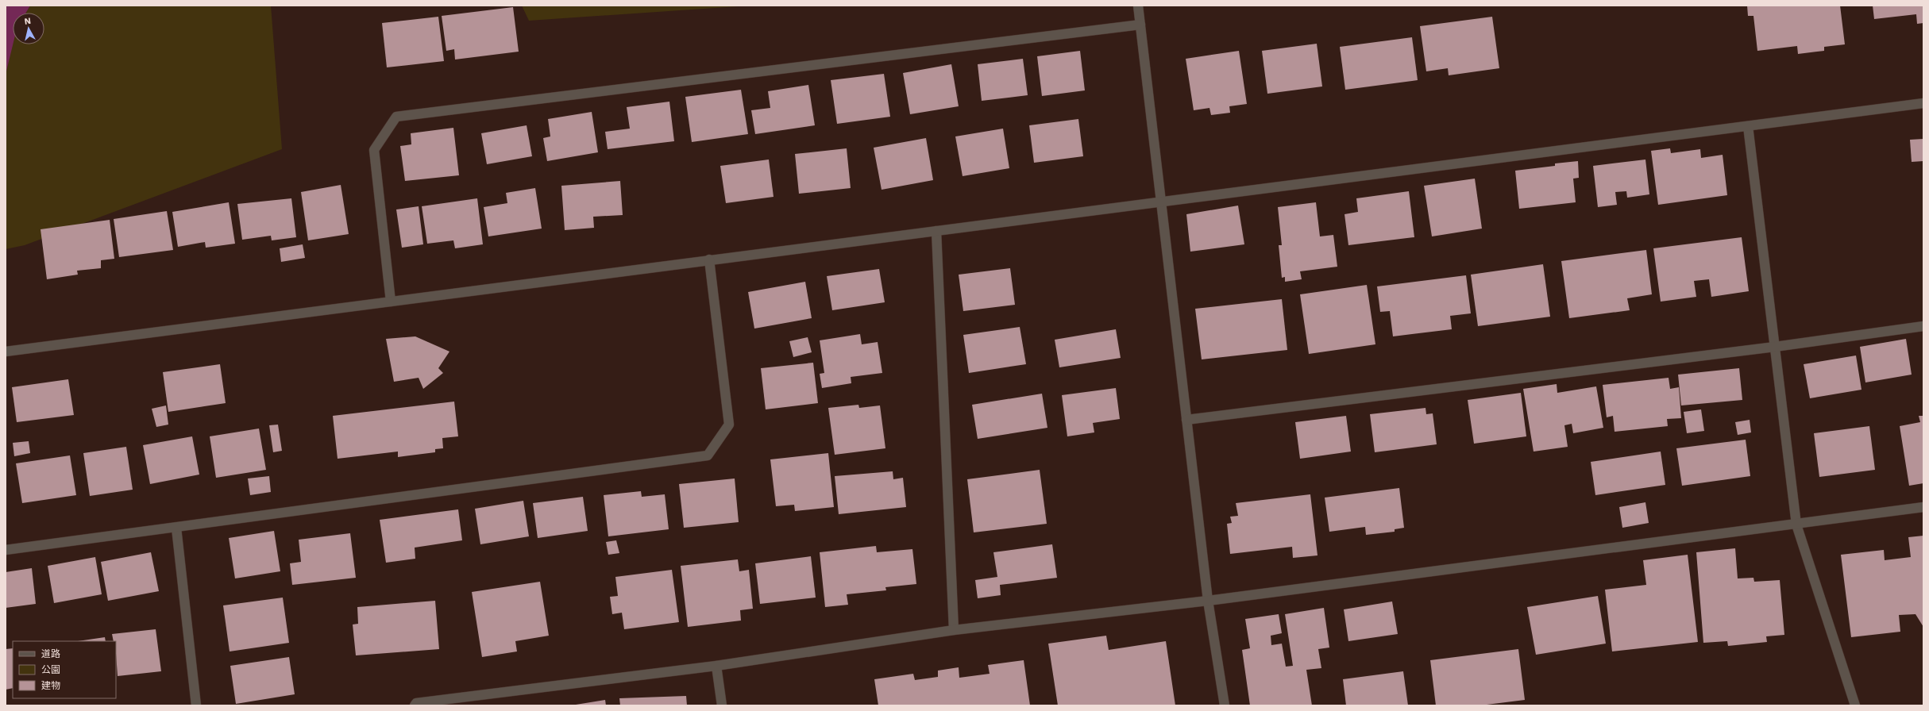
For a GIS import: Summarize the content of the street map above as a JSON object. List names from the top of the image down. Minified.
{"legend":["道路","公園","建物"],"north":"top"}
